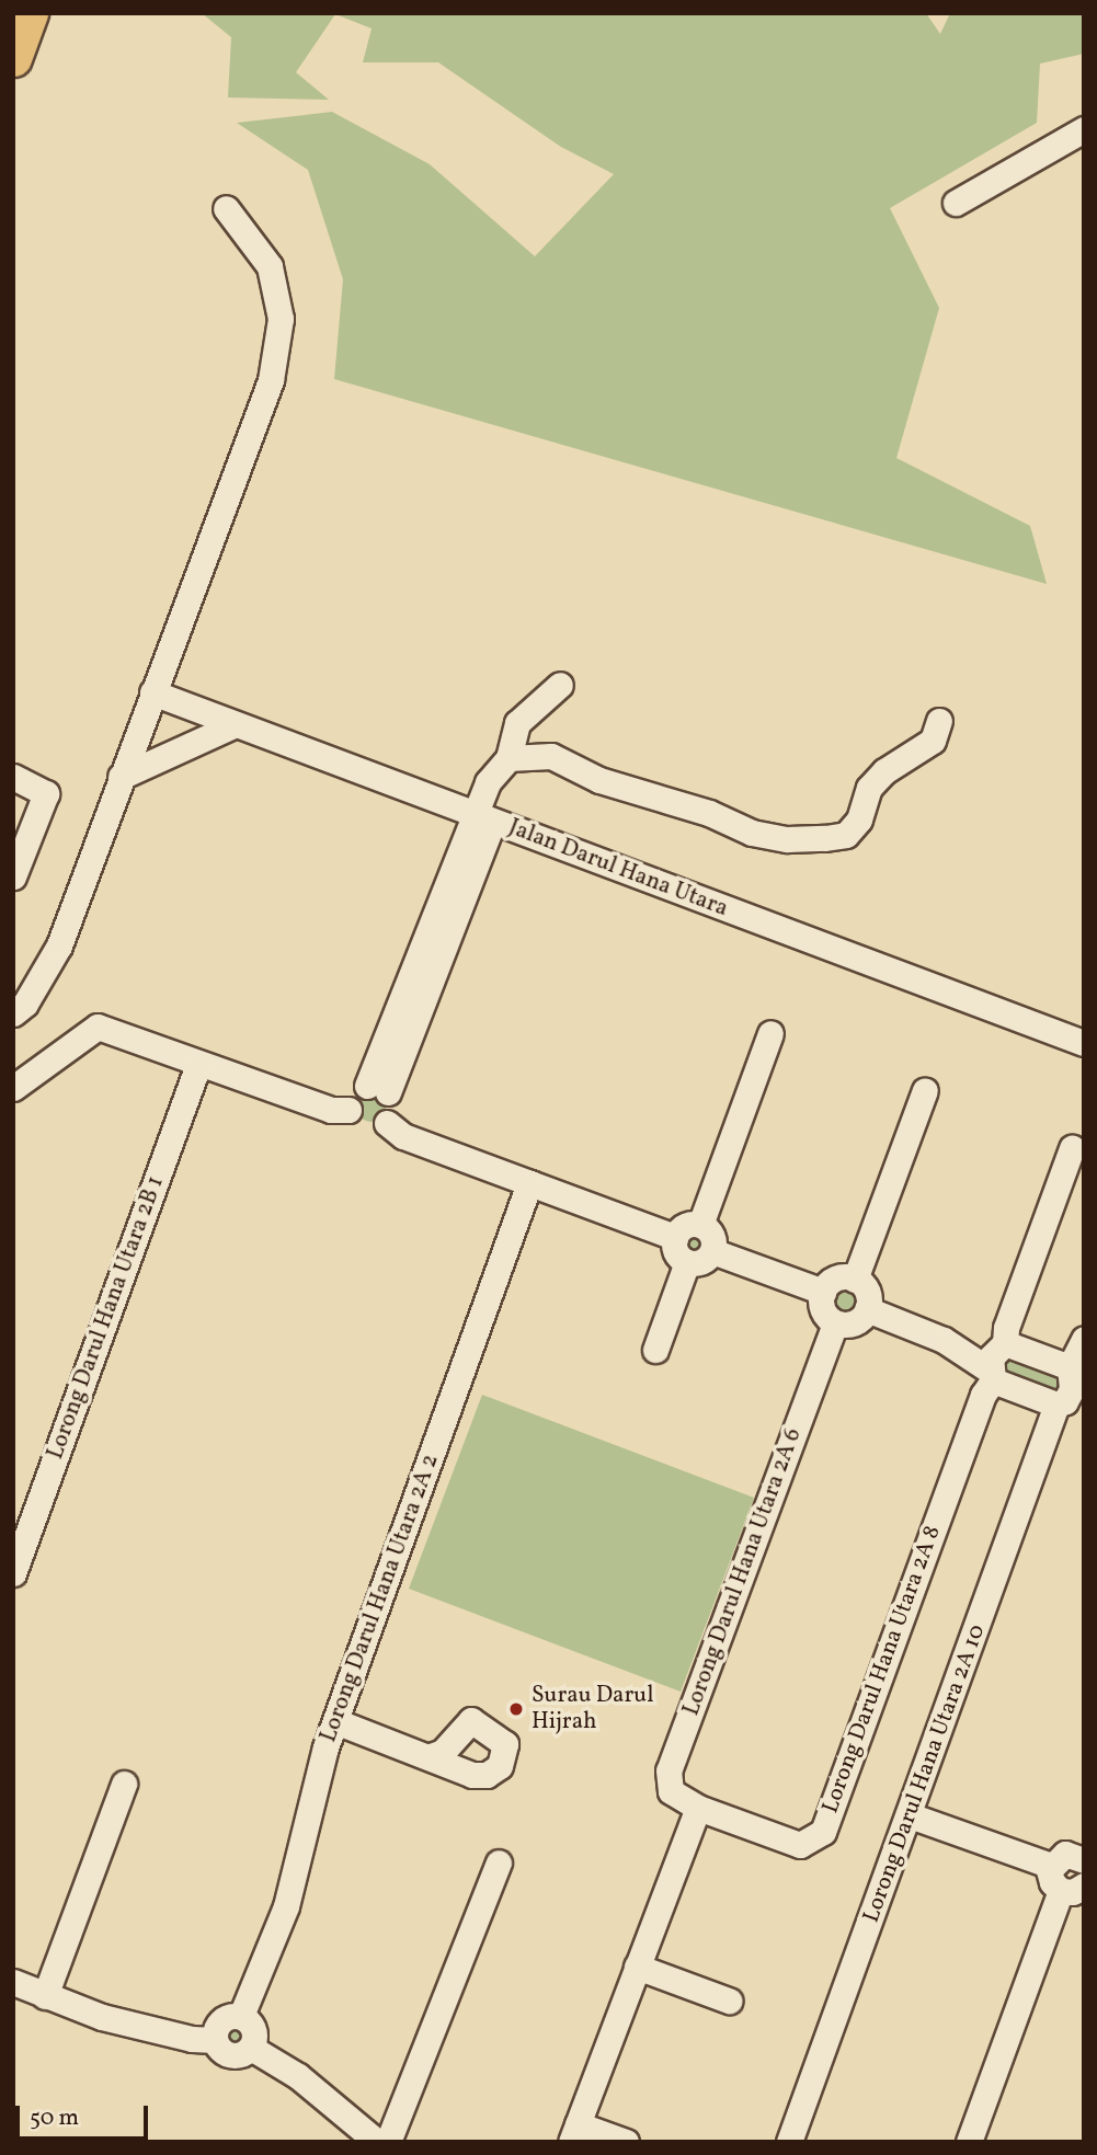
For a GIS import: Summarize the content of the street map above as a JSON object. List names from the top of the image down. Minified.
{"streets":{"street":["Jalan Darul Hana Utara","Lorong Darul Hana Utara 2B 1","Lorong Darul Hana Utara 2A 6","Lorong Darul Hana Utara 2A 2","Lorong Darul Hana Utara 2A 8","Lorong Darul Hana Utara 2A 10"]},"crossings":[["Lorong Darul Hana Utara 2A 6","Lorong Darul Hana Utara 2A 8"]],"places":["Surau Darul Hijrah"],"scale_bar":"50 m"}
